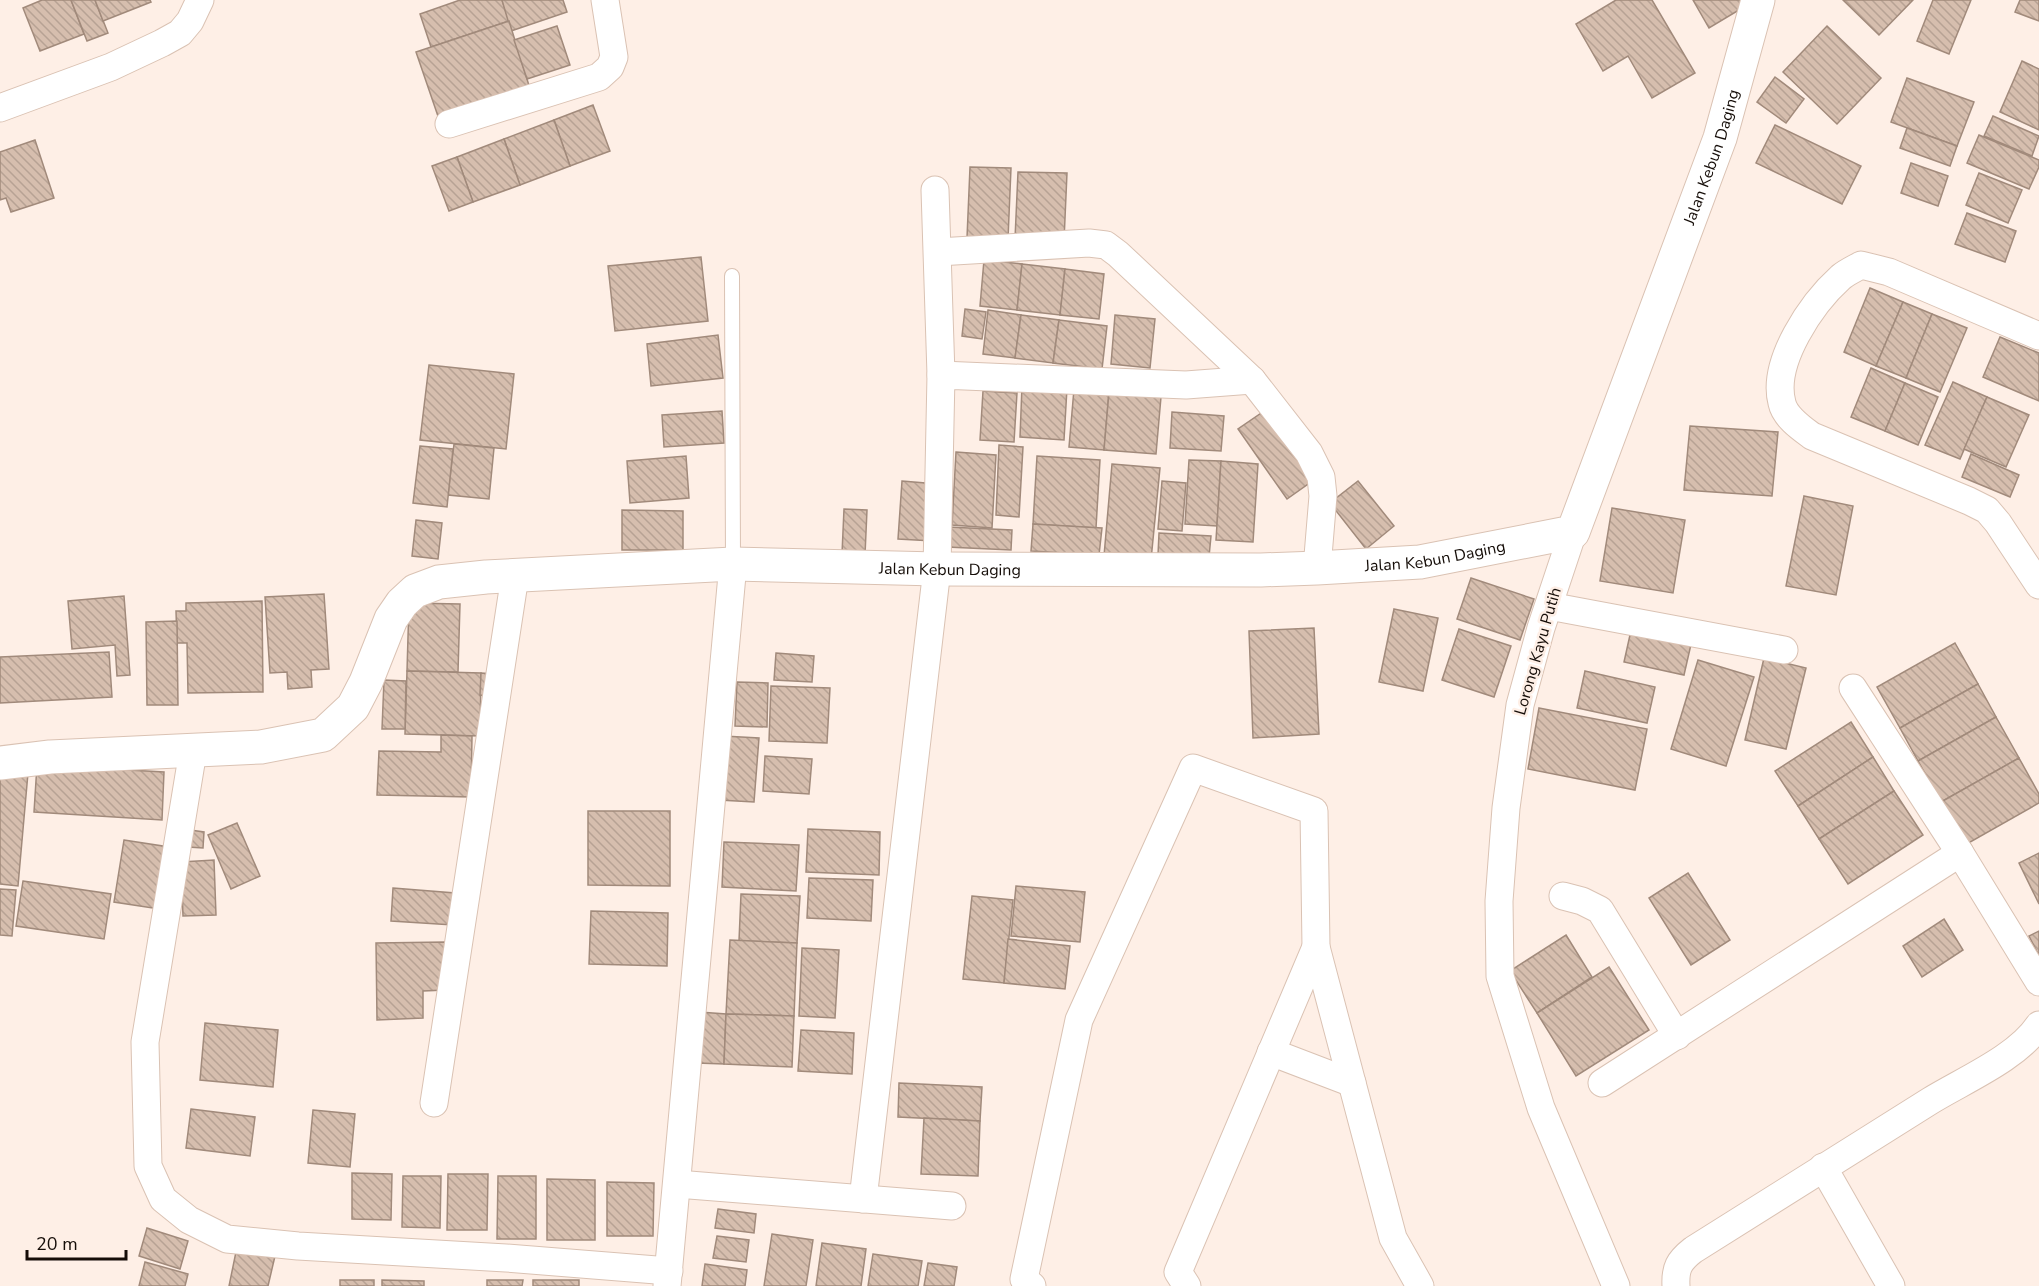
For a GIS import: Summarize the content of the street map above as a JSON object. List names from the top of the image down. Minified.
{"streets":{"street":["Jalan Kebun Daging","Lorong Kayu Putih"]},"crossings":[["Jalan Kebun Daging","Lorong Kayu Putih"]],"scale_bar":"20 m"}
